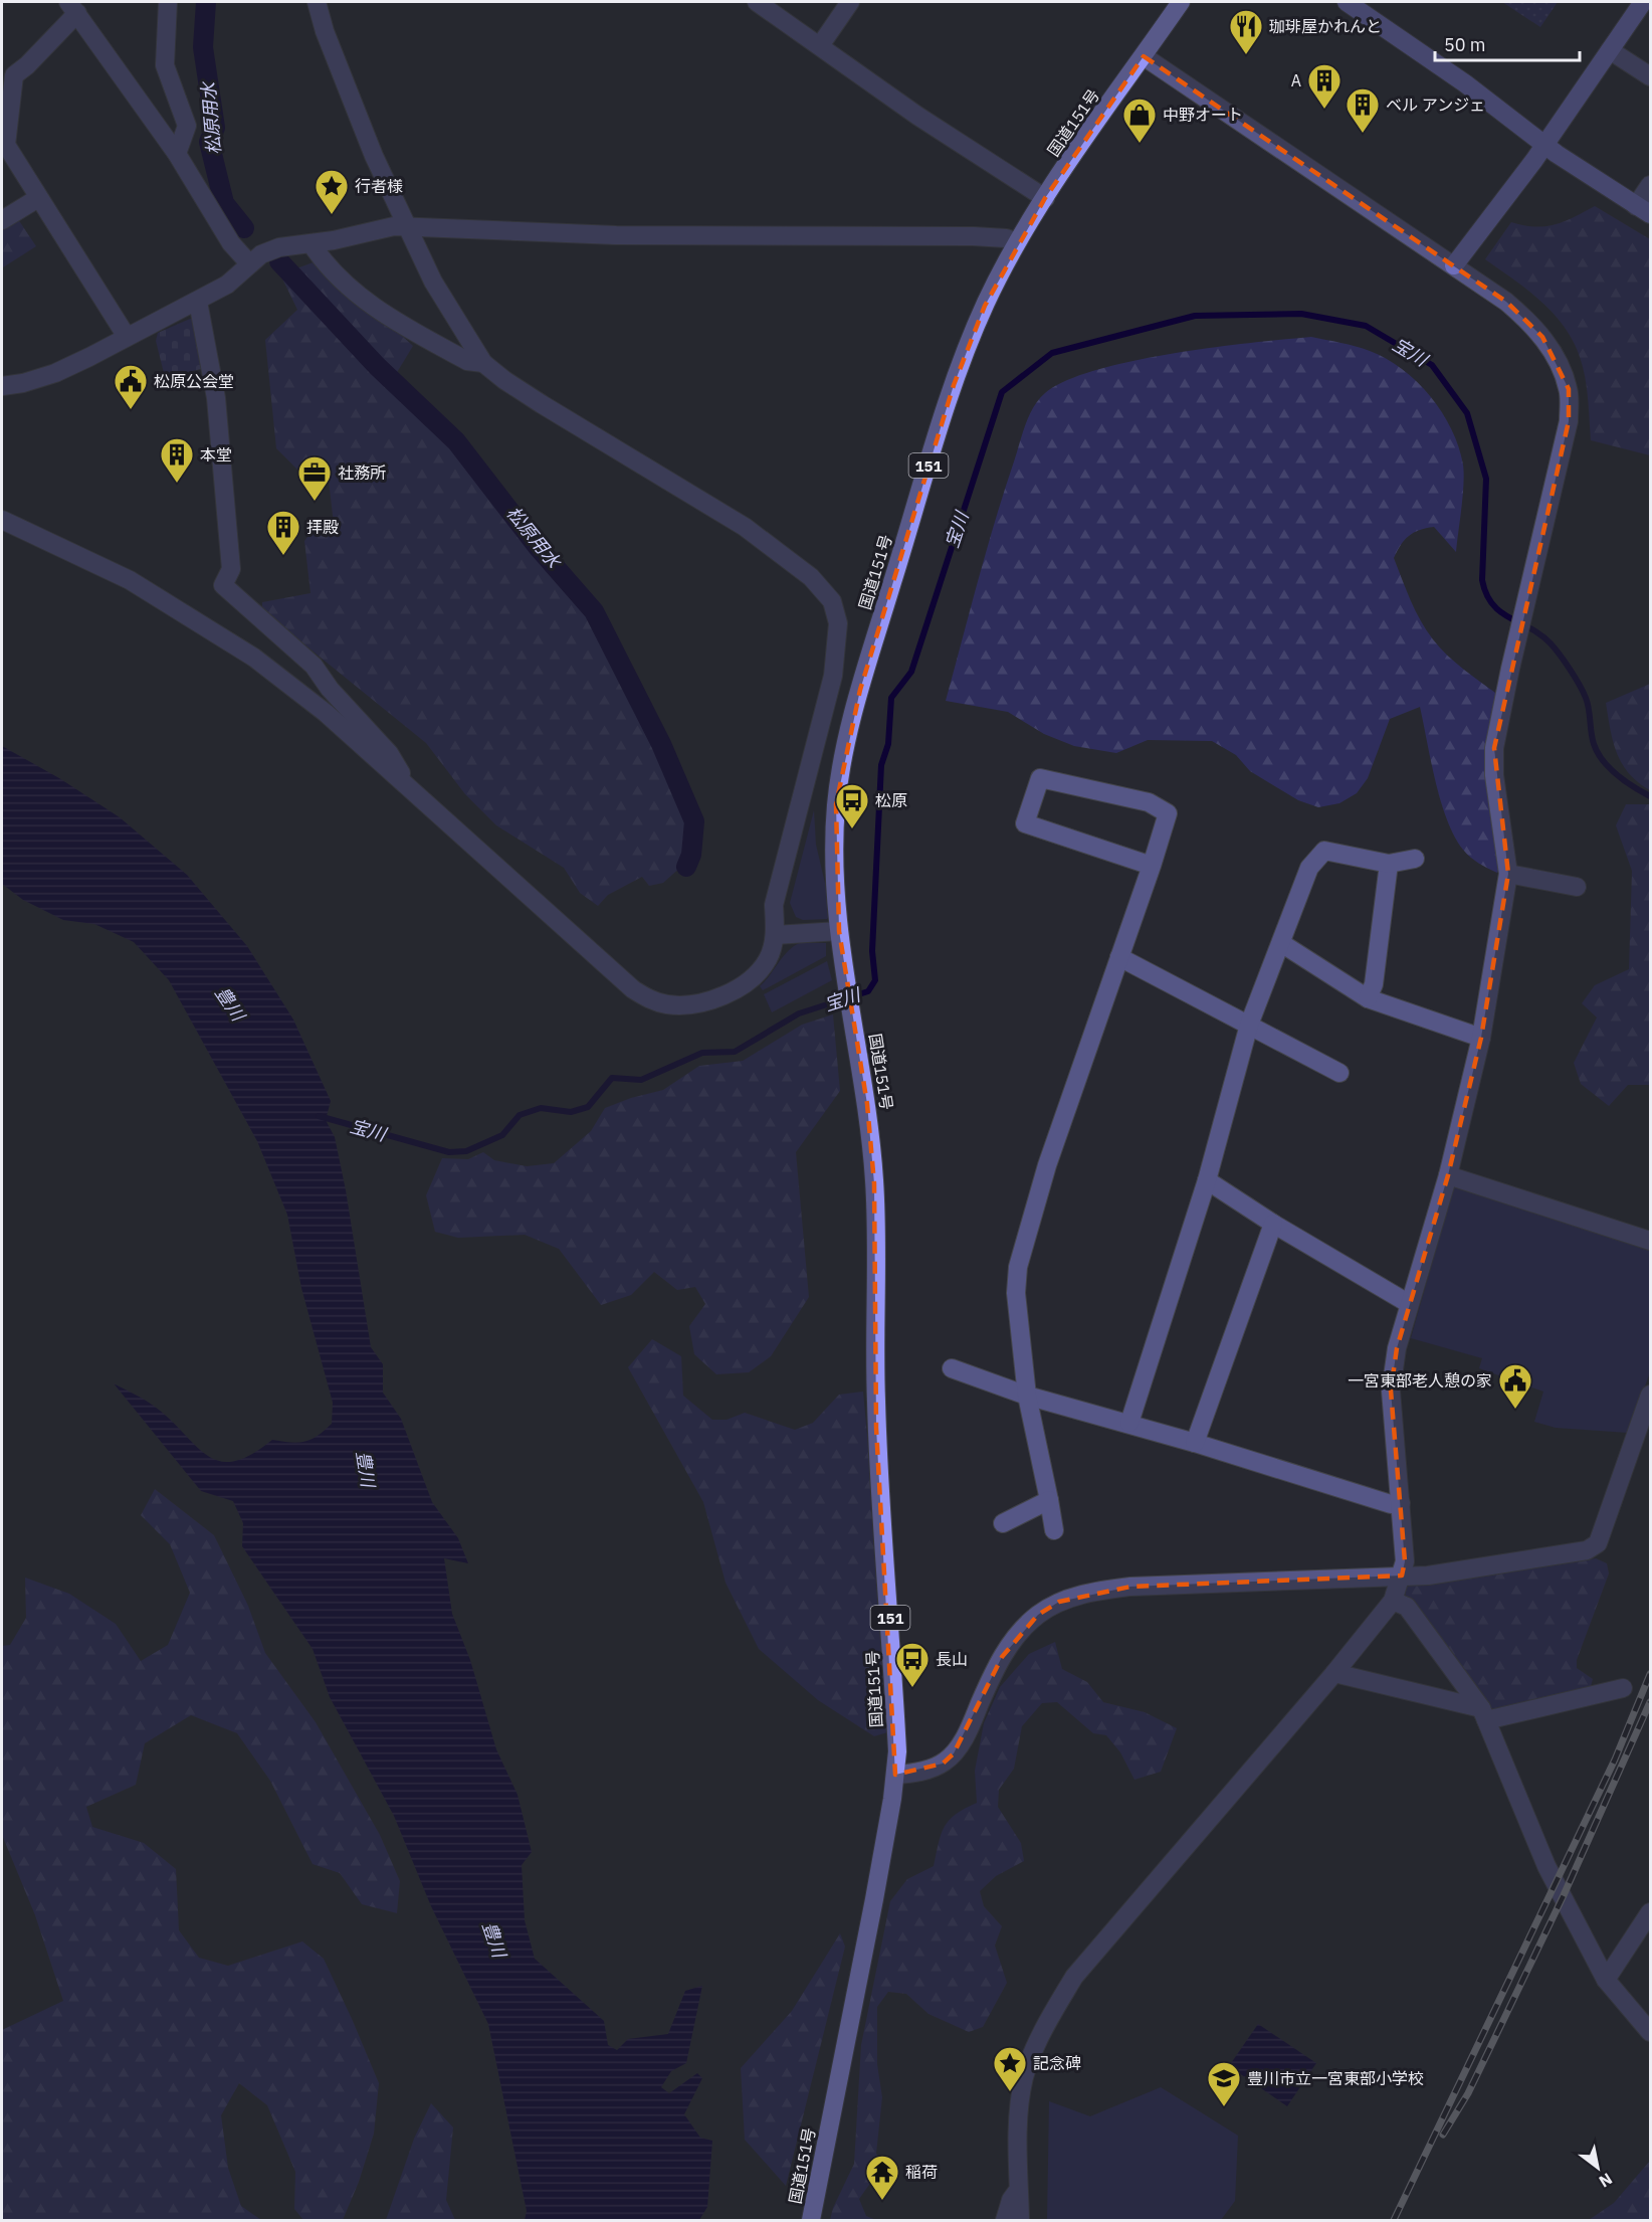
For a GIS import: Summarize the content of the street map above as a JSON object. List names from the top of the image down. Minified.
{"streets":{"highway":["国道151号","151"]},"water":["松原用水","宝川","豊川"],"places":{"restaurant":["珈琲屋かれんと"],"building":["A","ベル アンジェ","本堂","拝殿"],"shop":["中野オート"],"place":["行者様","記念碑"],"public building":["松原公会堂","一宮東部老人憩の家"],"office":["社務所"],"bus stop":["松原","長山"],"school or university":["豊川市立一宮東部小学校"],"temple":["稲荷"]},"scale_bar":"50 m","north":"bottom right"}
